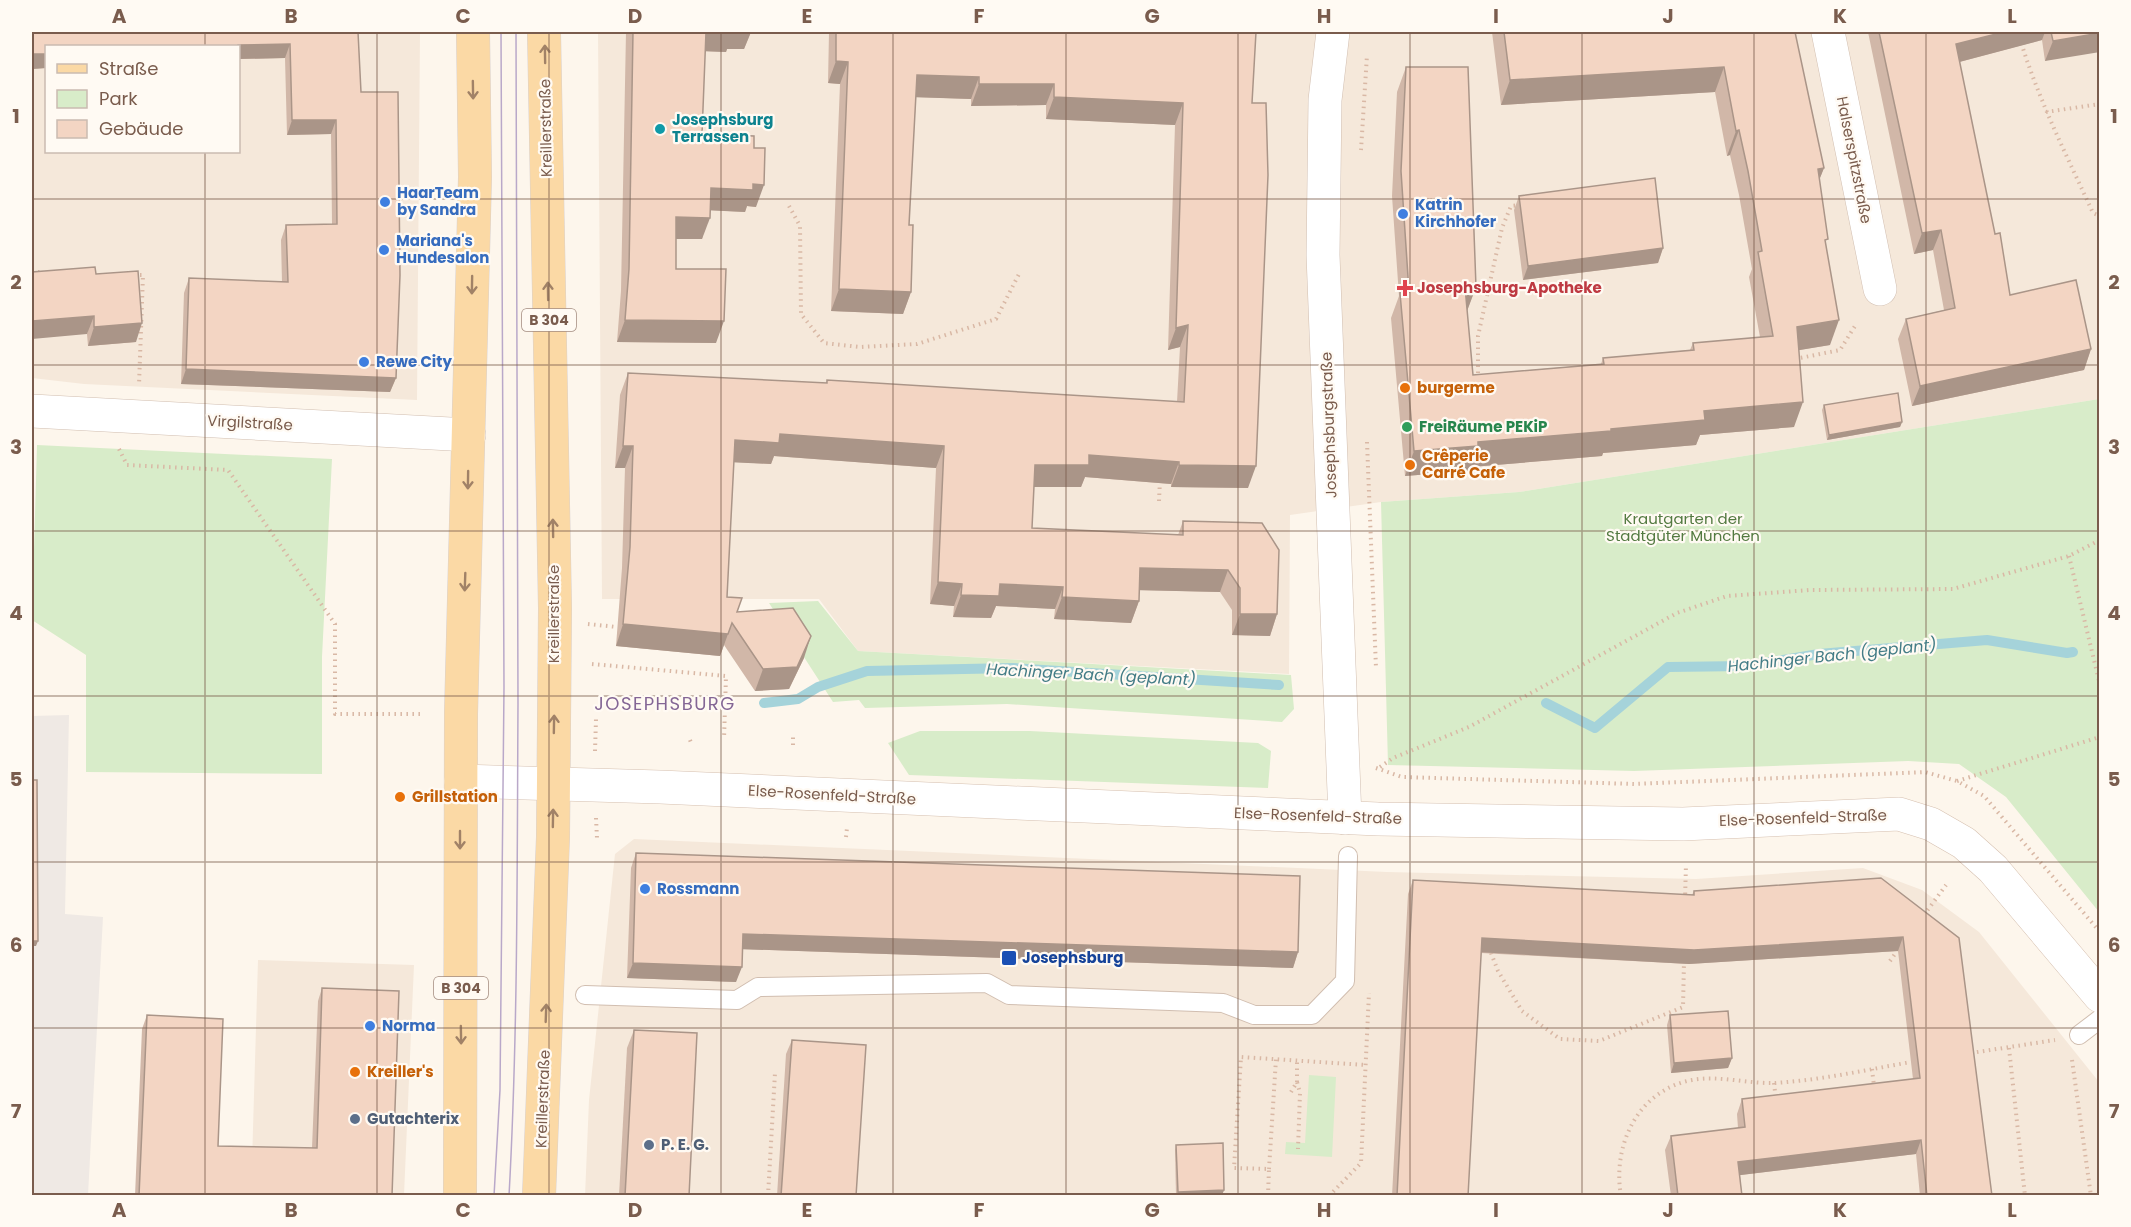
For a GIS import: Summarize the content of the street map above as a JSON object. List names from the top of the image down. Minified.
{"streets":{"main road":["Kreillerstraße","B 304"],"street":["Halserspitzstraße","Virgilstraße","Josephsburgstraße","Else-Rosenfeld-Straße"]},"crossings":[["Kreillerstraße","Else-Rosenfeld-Straße"],["B 304","Virgilstraße"],["B 304","Else-Rosenfeld-Straße"],["Josephsburgstraße","Else-Rosenfeld-Straße"]],"districts":["JOSEPHSBURG"],"water":["Hachinger Bach (geplant)"],"parks":["Krautgarten der Stadtgüter München"],"places":{"other":["Josephsburg Terrassen","HaarTeam by Sandra","Katrin Kirchhofer","Mariana's Hundesalon","Rewe City","burgerme","FreiRäume PEKiP","Crêperie Carré Cafe","Grillstation","Rossmann","Norma","Kreiller's","Gutachterix","P. E. G."],"health":["Josephsburg-Apotheke"],"transit":["Josephsburg"]},"legend":["Straße","Park","Gebäude"],"grid":{"columns":["A","B","C","D","E","F","G","H","I","J","K","L"],"rows":["1","2","3","4","5","6","7"]}}
